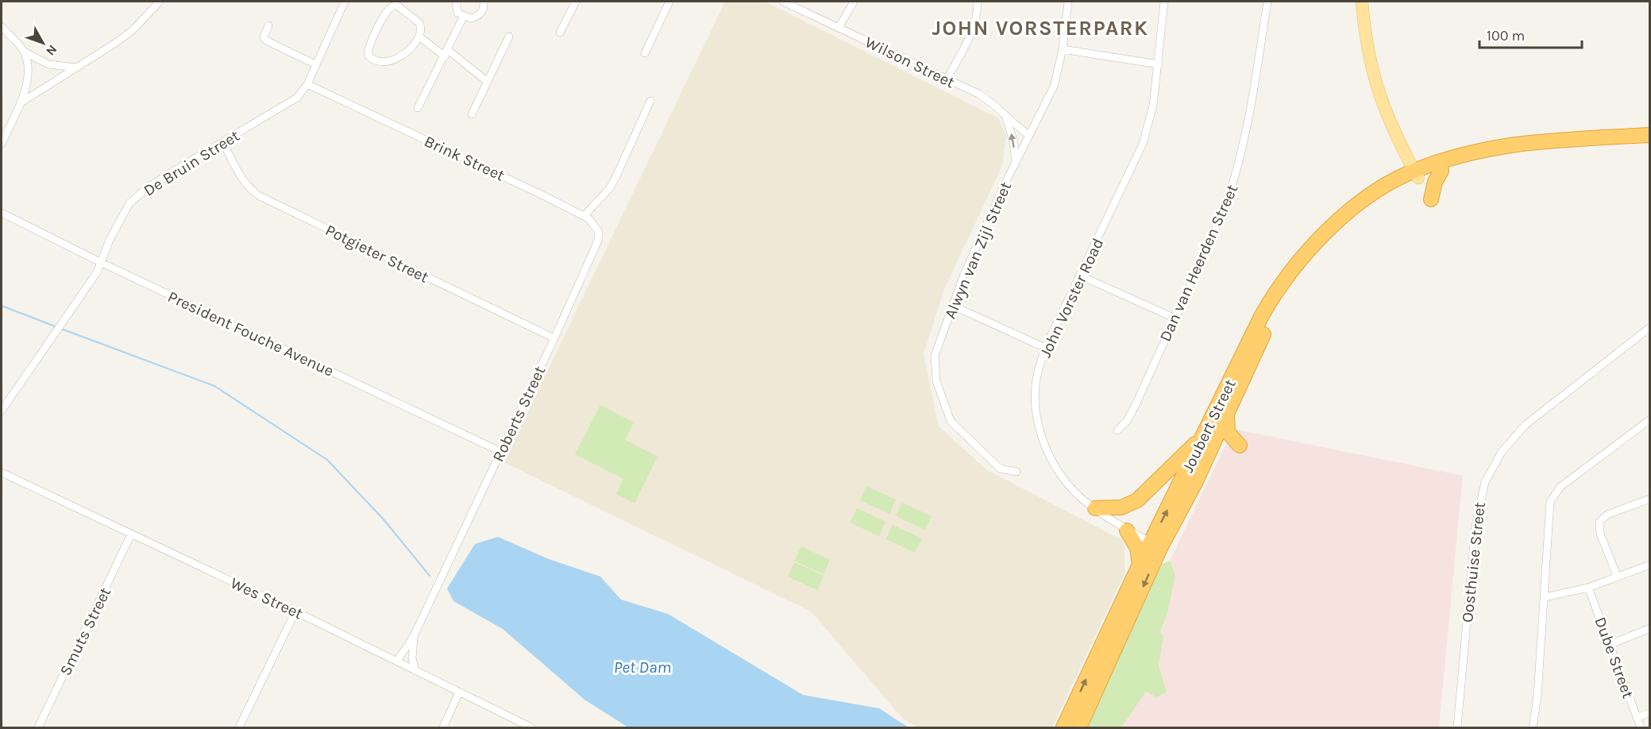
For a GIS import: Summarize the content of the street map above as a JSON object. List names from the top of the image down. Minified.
{"streets":{"highway":["Joubert Street"],"street":["Wilson Street","Brink Street","De Bruin Street","Alwyn van Zijl Street","Potgieter Street","Dan van Heerden Street","John Vorster Road","President Fouche Avenue","Roberts Street","Oosthuise Street","Wes Street","Smuts Street","Dube Street"]},"crossings":[["Wilson Street","Alwyn van Zijl Street"],["Brink Street","De Bruin Street"],["Brink Street","Roberts Street"],["De Bruin Street","Potgieter Street"],["De Bruin Street","President Fouche Avenue"],["Potgieter Street","Roberts Street"],["John Vorster Road","Joubert Street"],["President Fouche Avenue","Roberts Street"],["Wes Street","Smuts Street"]],"districts":["JOHN VORSTERPARK"],"water":["Pet Dam"],"scale_bar":"100 m","north":"bottom right"}
